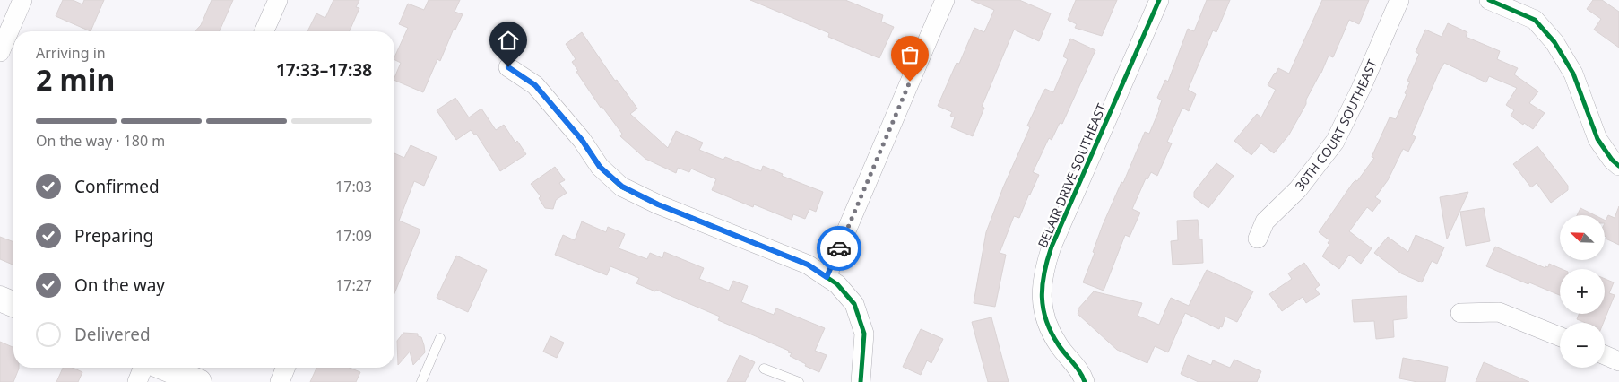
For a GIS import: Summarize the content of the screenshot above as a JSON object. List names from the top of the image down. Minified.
{"streets":{"street":["30TH COURT SOUTHEAST","BELAIR DRIVE SOUTHEAST"]},"north":"top left","page":{"heading":["2 min","Arriving in","17:33–17:38"],"bar":"On the way · 180 m","list":[["Confirmed","17:03"],["Preparing","17:09"],["On the way","17:27"],"Delivered"],"map_buttons":["+","−"]}}
